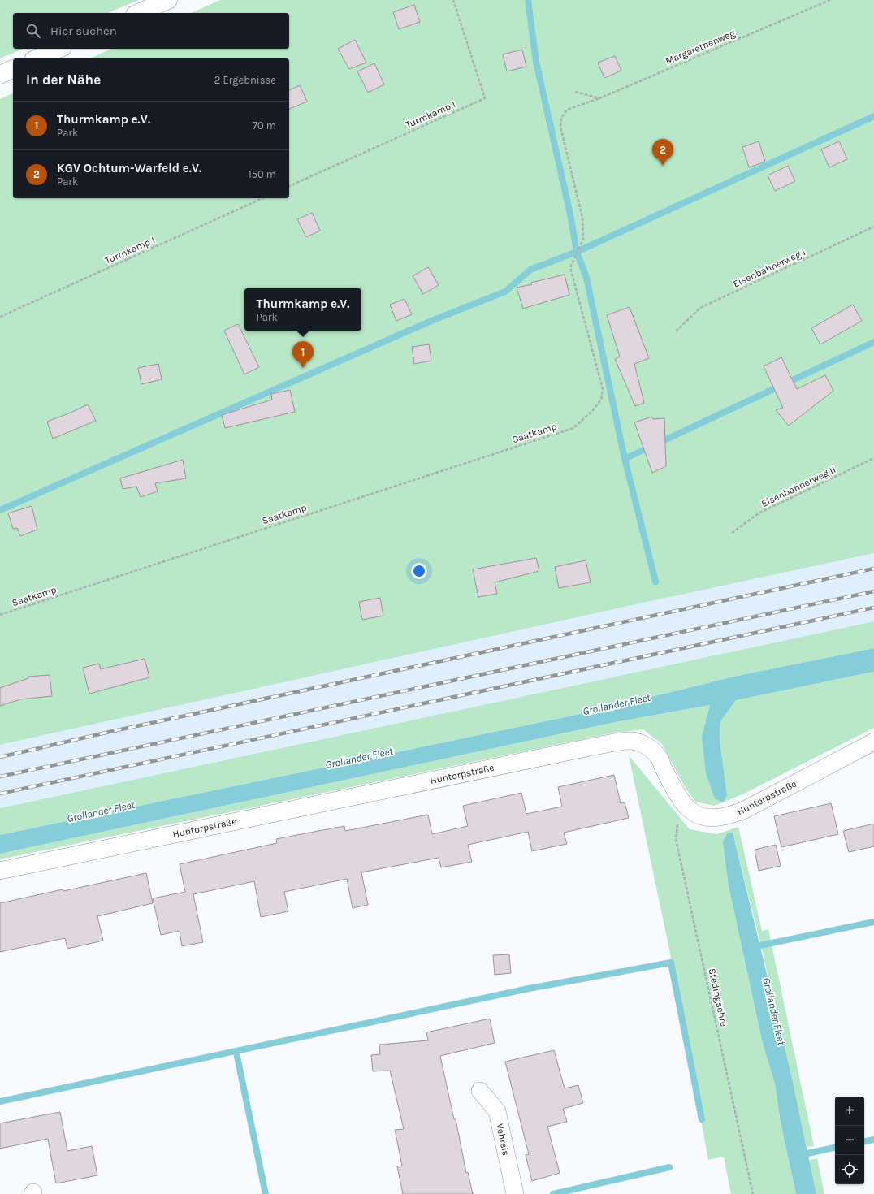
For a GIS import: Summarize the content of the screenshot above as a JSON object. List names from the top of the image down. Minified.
{"streets":{"street":["Huntorpstraße","Vehrels"],"path":["Margarethenweg","Turmkamp I","Eisenbahnerweg I","Saatkamp","Eisenbahnerweg II","Stedingsehre"]},"crossings":[["Margarethenweg","Saatkamp"],["Huntorpstraße","Stedingsehre"]],"water":["Grollander Fleet"],"page":{"search":"Hier suchen","heading":["In der Nähe","2 Ergebnisse"],"list":[{"mark":"1","name":"Thurmkamp e.V.","note":"Park","value":"70 m"},{"mark":"2","name":"KGV Ochtum-Warfeld e.V.","note":"Park","value":"150 m"}],"pins":["2","1"],"popup":["Thurmkamp e.V.","Park"],"map_buttons":["+","−"]}}
